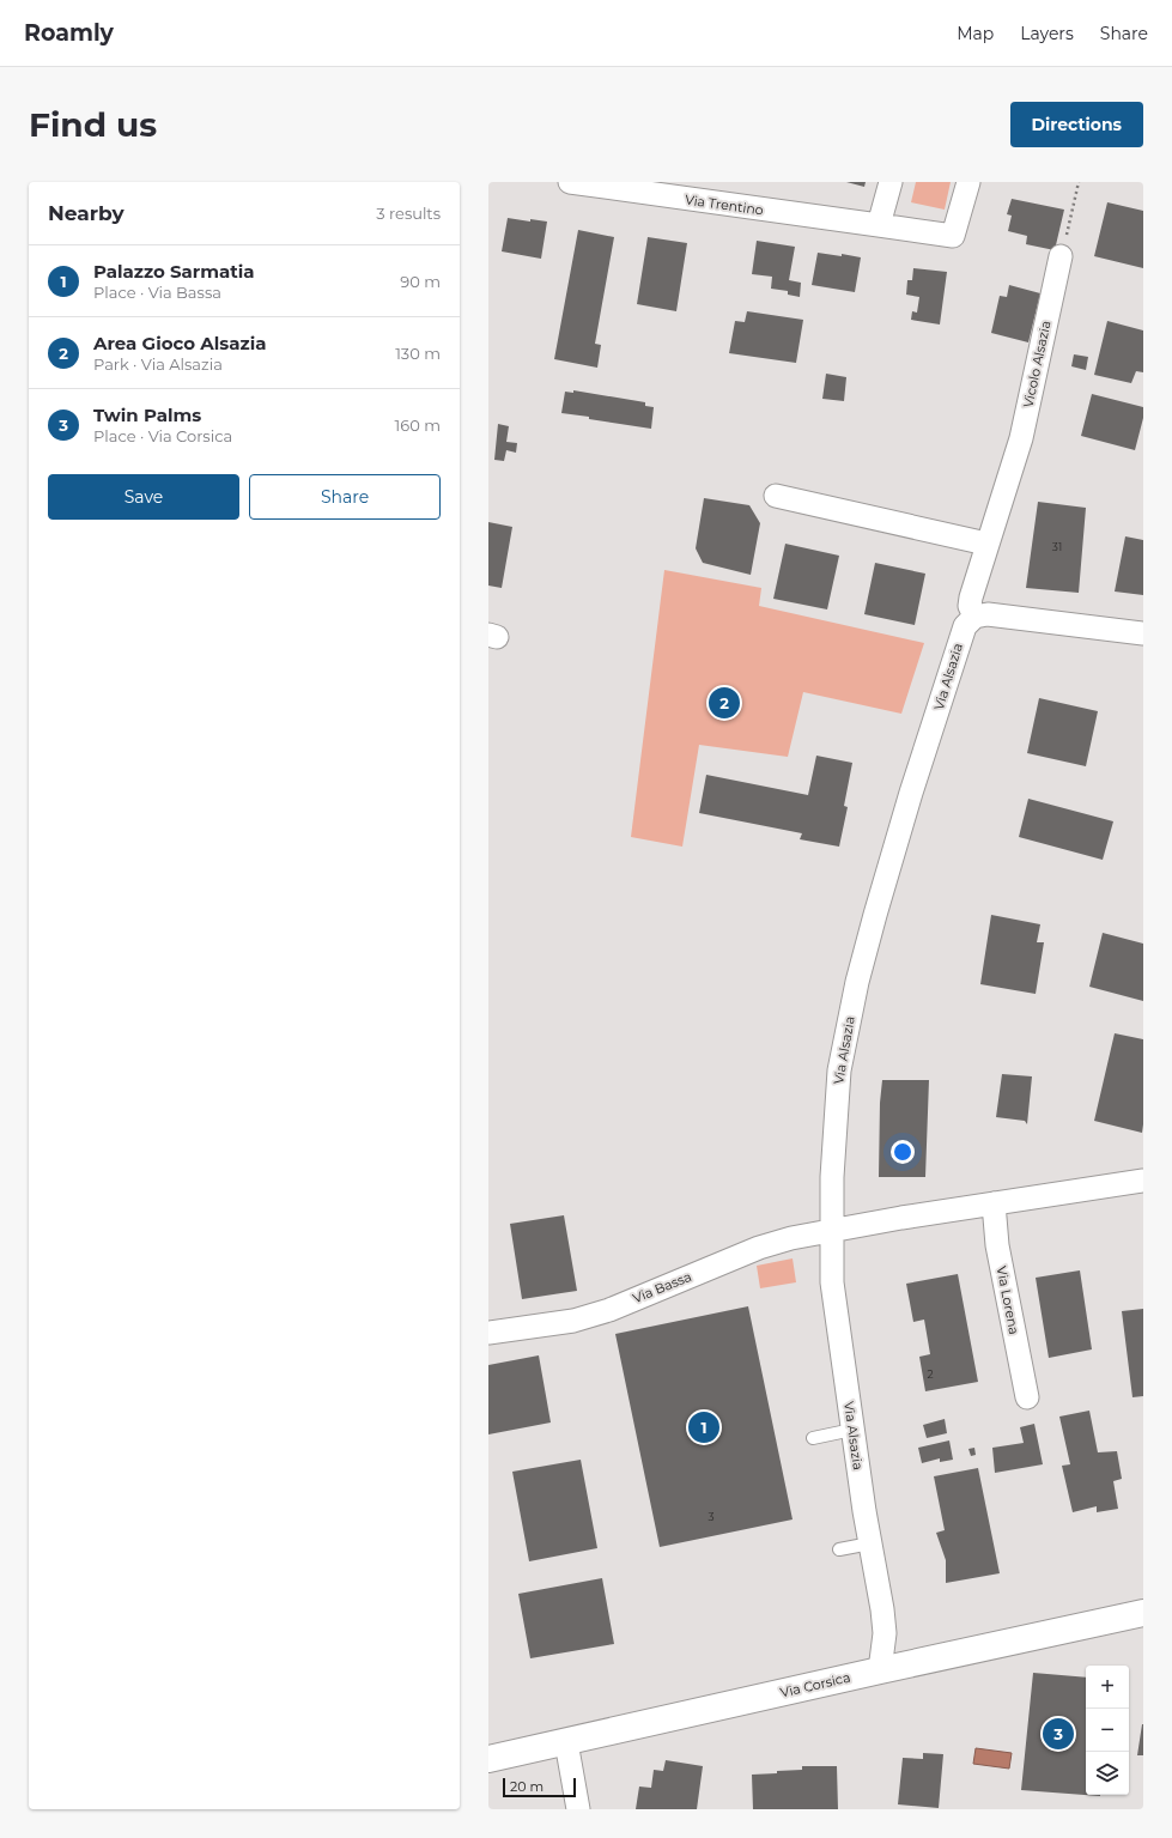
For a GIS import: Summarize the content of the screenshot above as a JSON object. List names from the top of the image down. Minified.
{"streets":{"street":["Via Trentino","Vicolo Alsazia","Via Alsazia","Via Bassa","Via Lorena","Via Corsica"]},"crossings":[["Vicolo Alsazia","Via Alsazia"],["Via Alsazia","Via Bassa"],["Via Alsazia","Via Corsica"]],"house_numbers":["31","2","3"],"scale_bar":"20 m","page":{"header":"Roamly","nav":["Map","Layers","Share"],"buttons":["Directions",["Save","Share"]],"title":"Find us","heading":["Nearby","3 results"],"list":[{"mark":"1","name":"Palazzo Sarmatia","note":"Place · Via Bassa","value":"90 m"},{"mark":"2","name":"Area Gioco Alsazia","note":"Park · Via Alsazia","value":"130 m"},{"mark":"3","name":"Twin Palms","note":"Place · Via Corsica","value":"160 m"}],"pins":["2","1","3"],"map_buttons":["+","−"],"scale":"20 m"}}
